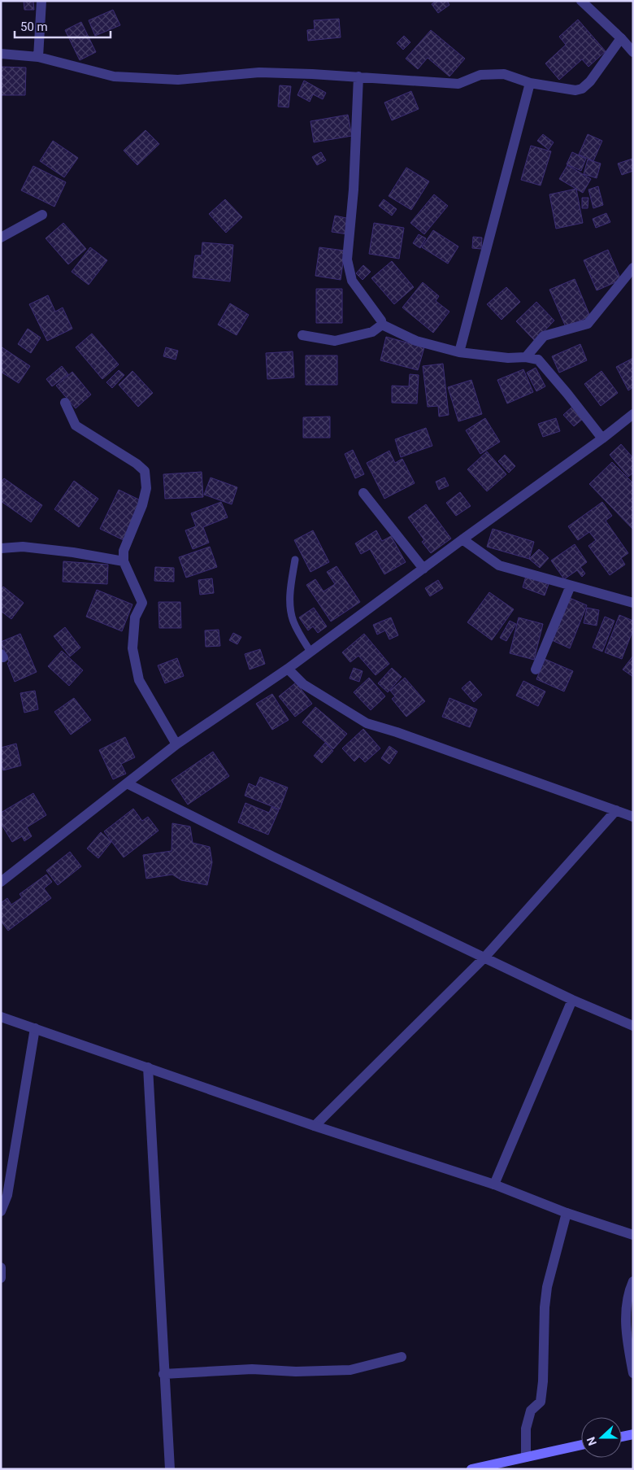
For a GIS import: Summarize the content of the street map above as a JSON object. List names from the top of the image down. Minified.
{"scale_bar":"50 m","north":"left"}
